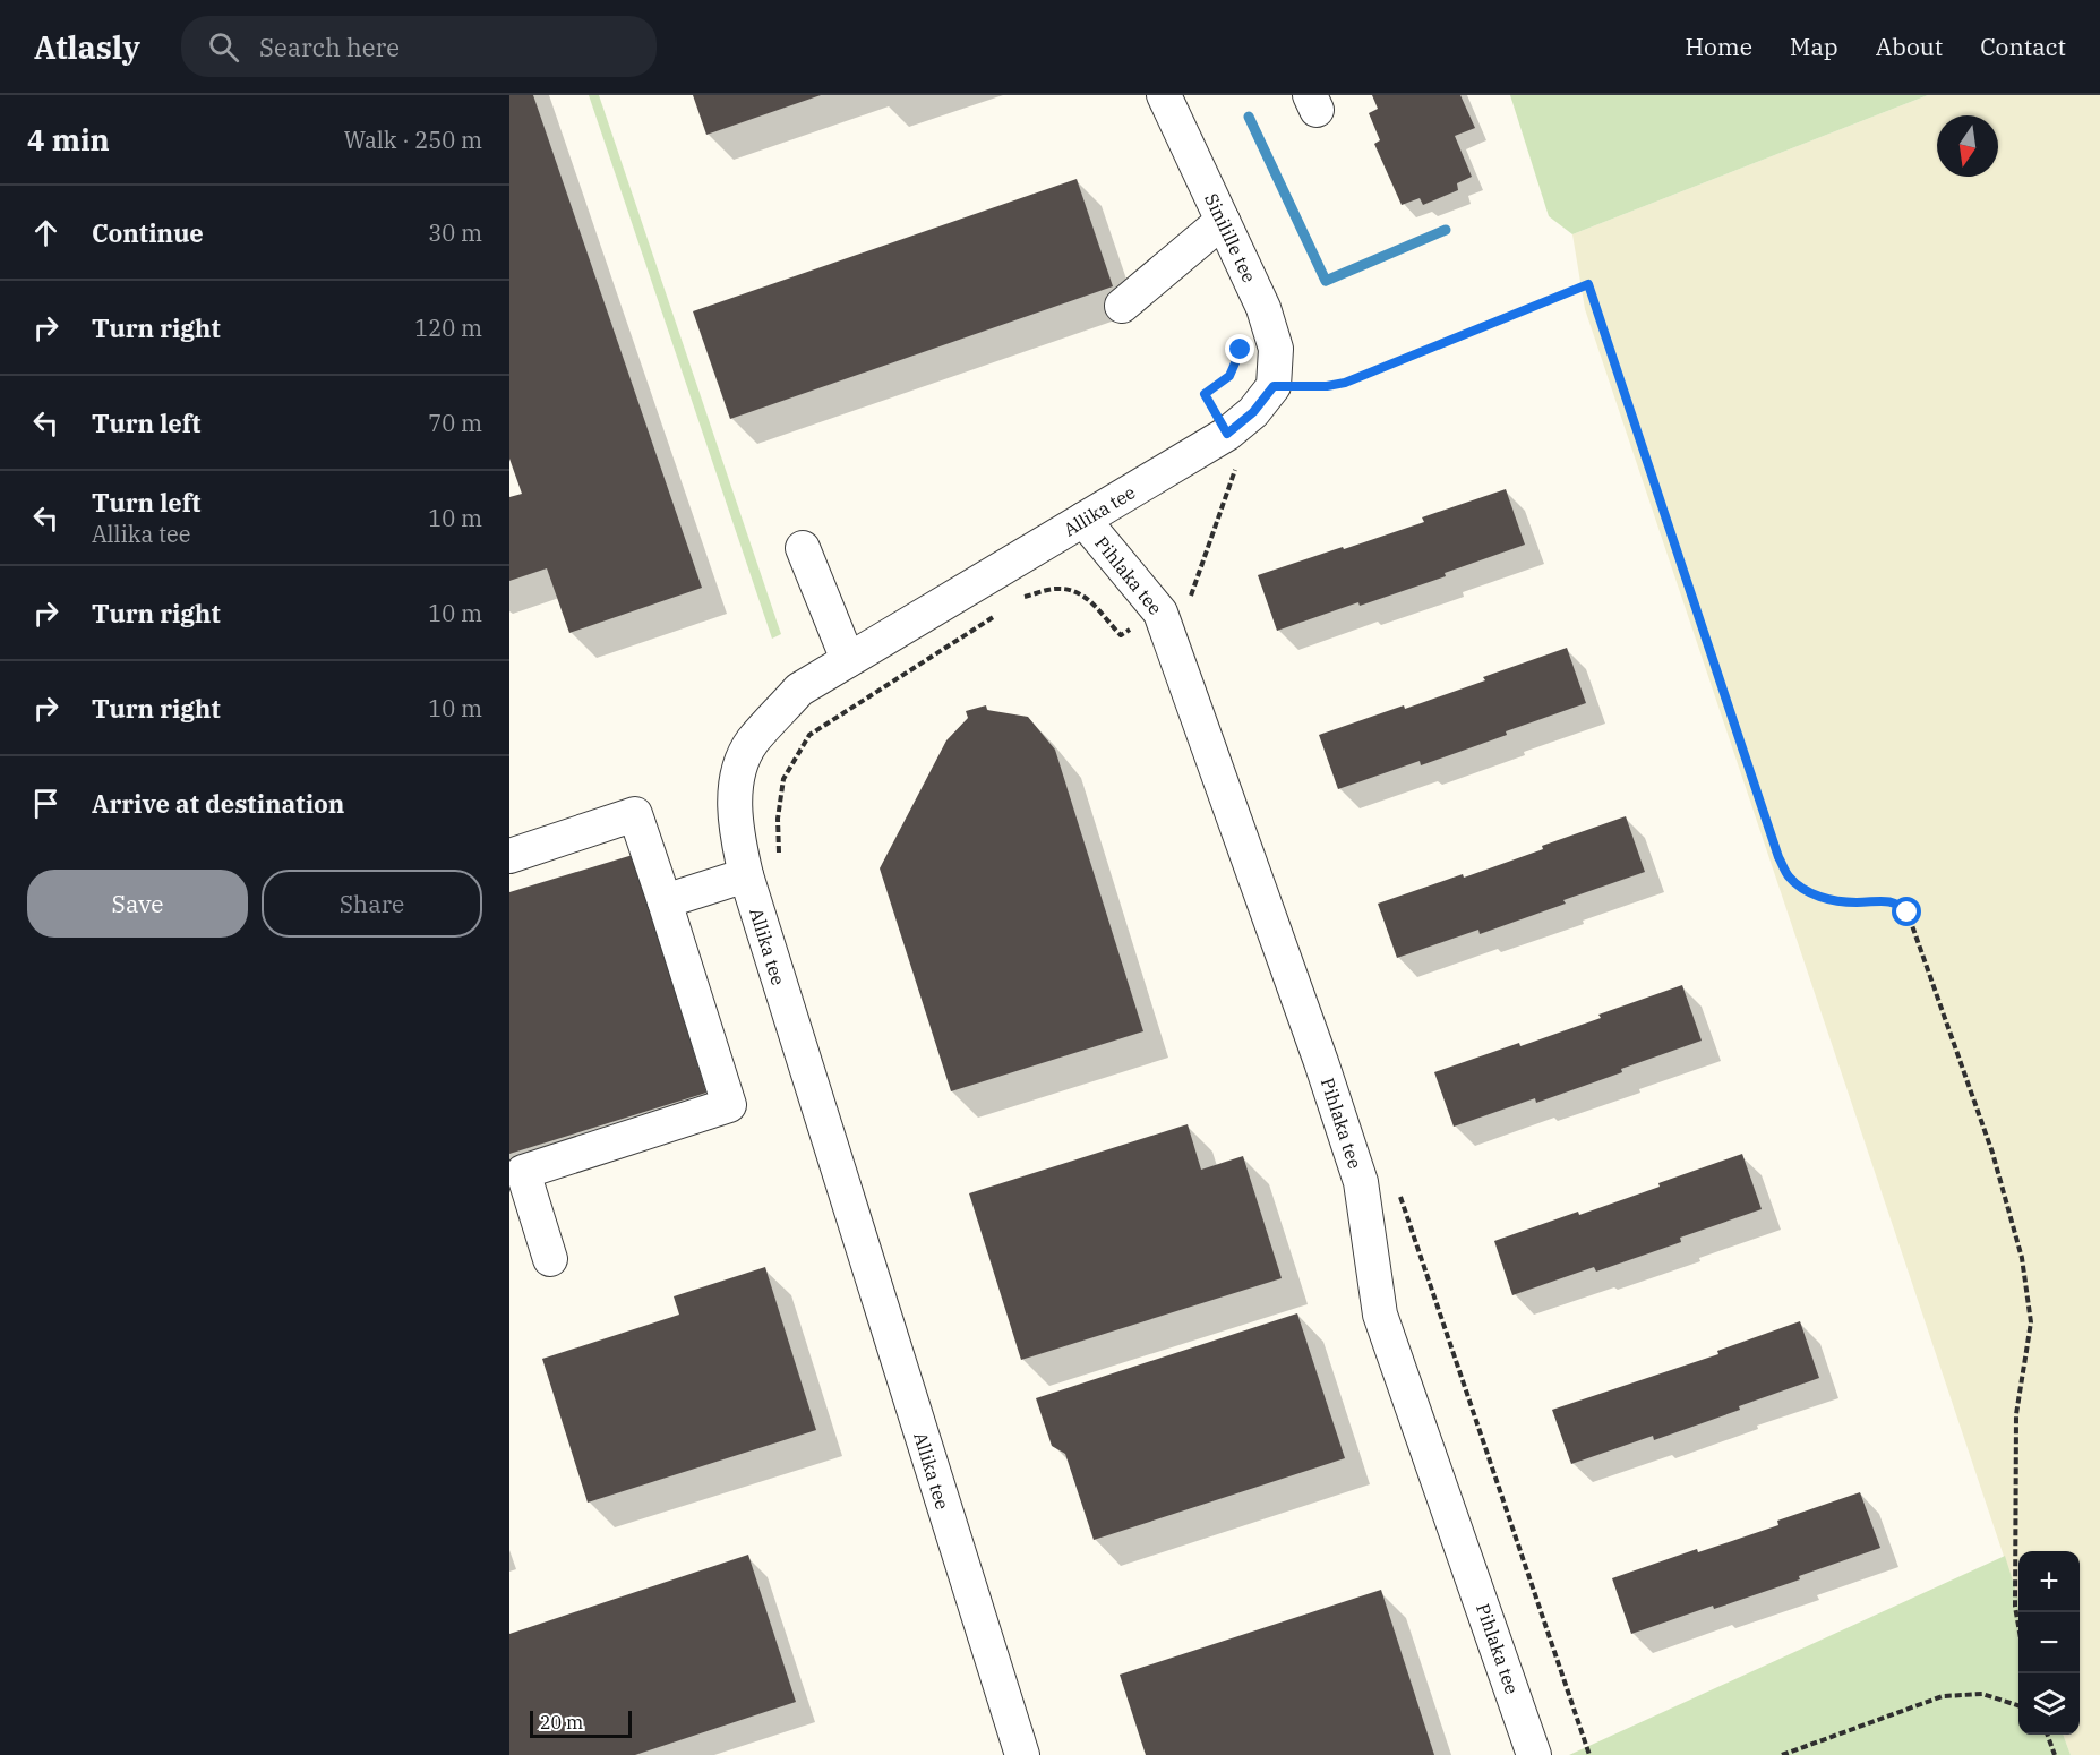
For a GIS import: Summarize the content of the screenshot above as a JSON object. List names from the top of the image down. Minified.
{"streets":{"street":["Sinilille tee","Allika tee","Pihlaka tee"]},"crossings":[["Sinilille tee","Allika tee"],["Allika tee","Pihlaka tee"]],"scale_bar":"20 m","north":"bottom","page":{"header":"Atlasly","search":"Search here","nav":["Home","Map","About","Contact"],"heading":["4 min","Walk · 250 m"],"list":[["Continue","30 m"],["Turn right","120 m"],["Turn left","70 m"],["Turn left","Allika tee","10 m"],["Turn right","10 m"],["Turn right","10 m"],"Arrive at destination"],"buttons":["Save","Share"],"map_buttons":["+","−"],"scale":"20 m"}}
